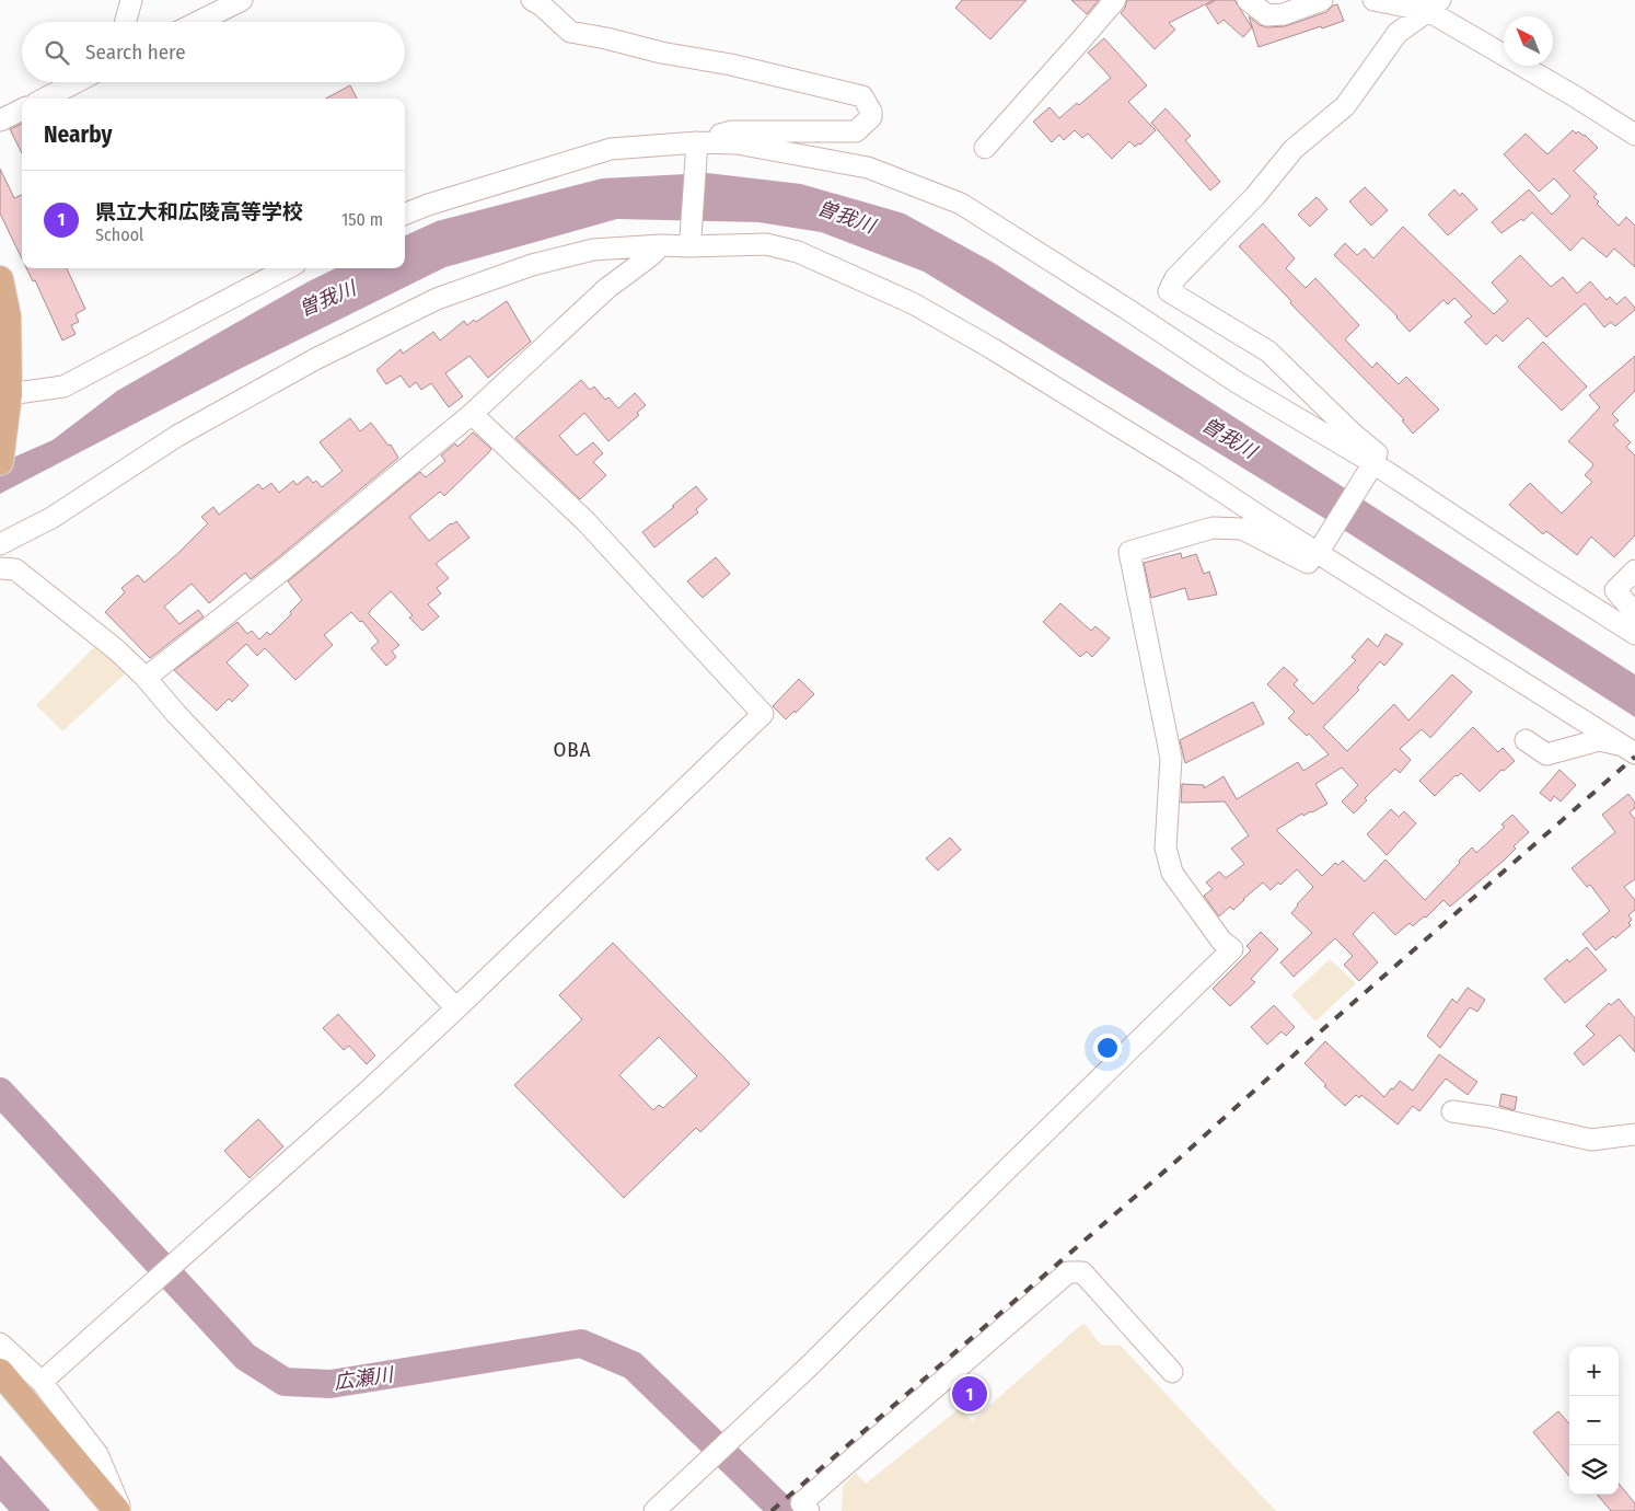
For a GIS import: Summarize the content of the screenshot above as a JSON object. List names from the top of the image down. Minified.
{"districts":["OBA"],"water":["曽我川","広瀬川"],"north":"top left","page":{"search":"Search here","heading":"Nearby","list":[{"mark":"1","name":"県立大和広陵高等学校","note":"School","value":"150 m"}],"map_buttons":["+","−"],"pins":"1"}}
